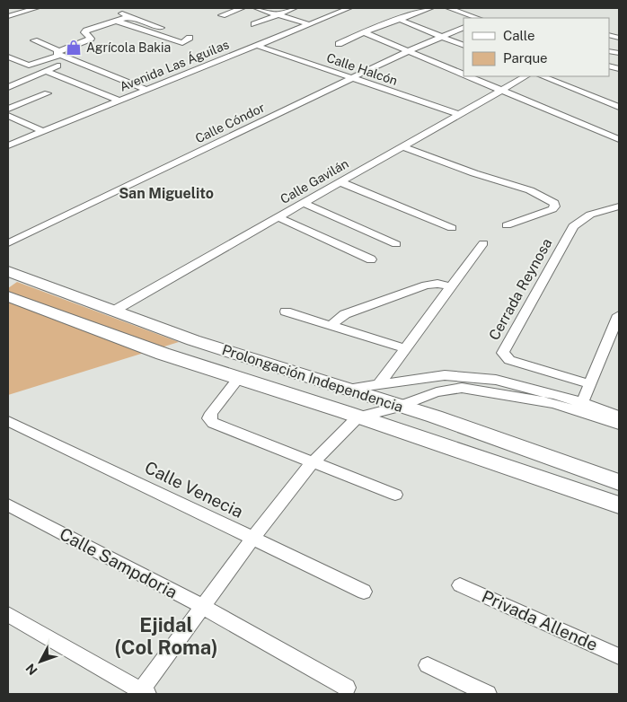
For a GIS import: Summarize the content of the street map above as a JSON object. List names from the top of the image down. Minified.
{"streets":{"street":["Avenida Las Águilas","Calle Halcón","Calle Cóndor","Calle Gavilán","Cerrada Reynosa","Prolongación Independencia","Calle Venecia","Calle Sampdoria","Privada Allende"]},"crossings":[["Avenida Las Águilas","Calle Halcón"],["Calle Halcón","Calle Cóndor"],["Calle Halcón","Calle Gavilán"],["Calle Gavilán","Prolongación Independencia"]],"districts":["San Miguelito","Ejidal (Col Roma)"],"places":{"shop":["Agrícola Bakia"]},"legend":["Calle","Parque"],"north":"bottom left"}
